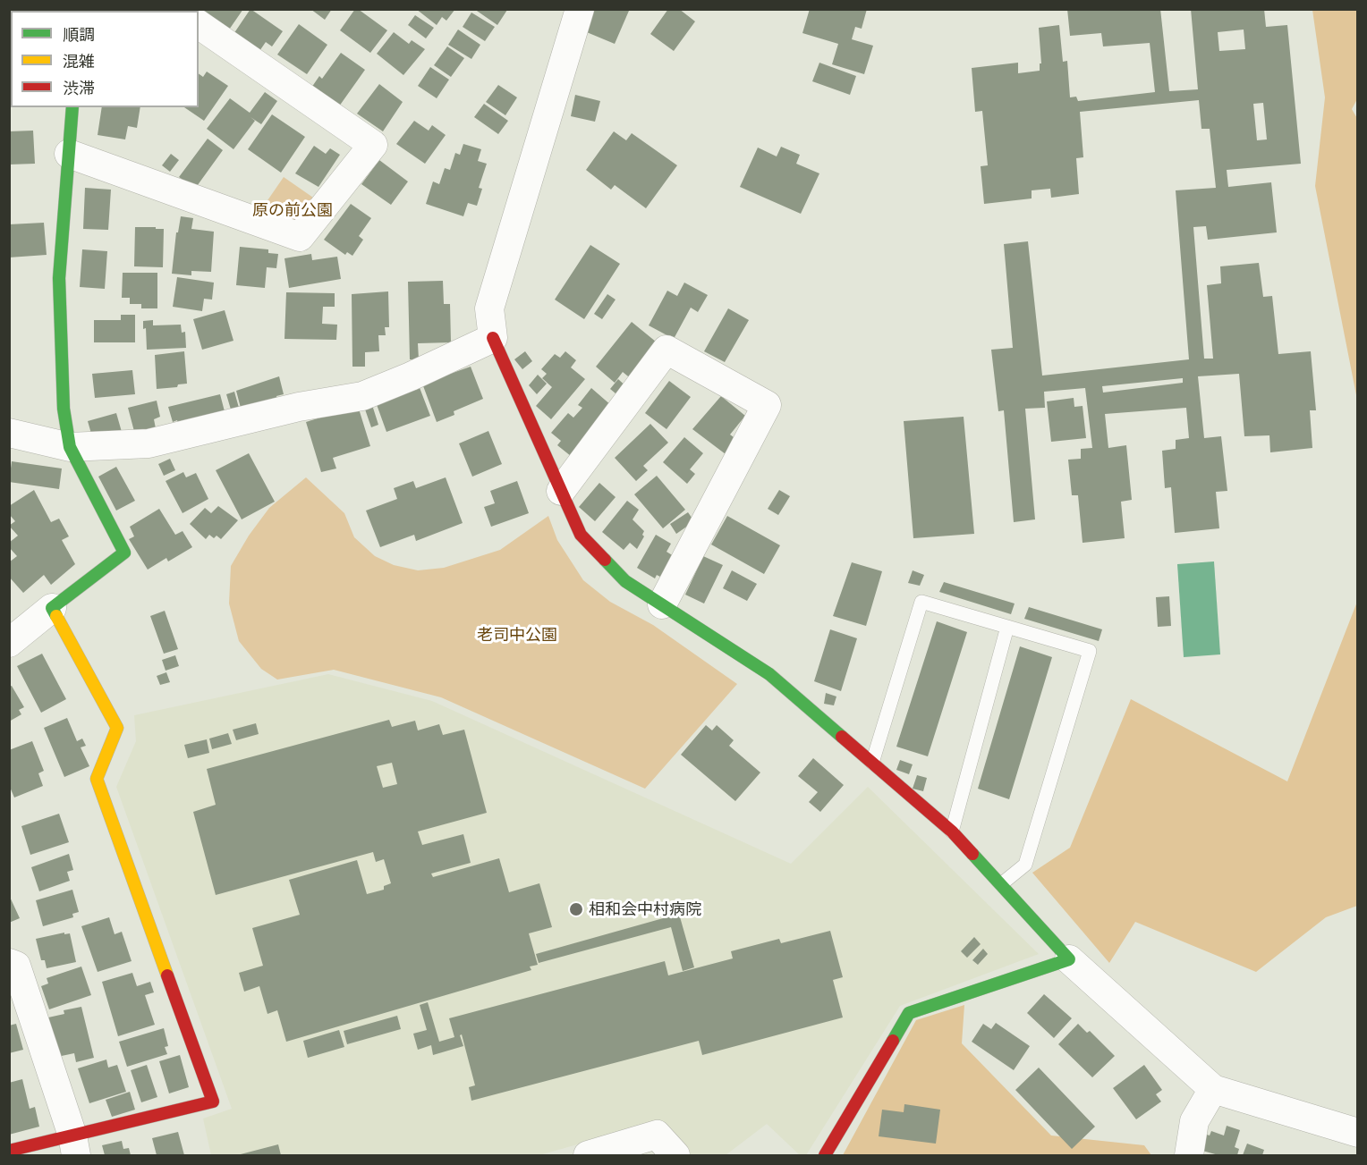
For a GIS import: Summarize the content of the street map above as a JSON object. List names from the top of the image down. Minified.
{"parks":["原の前公園","老司中公園"],"places":["相和会中村病院"],"legend":["順調","混雑","渋滞"]}
